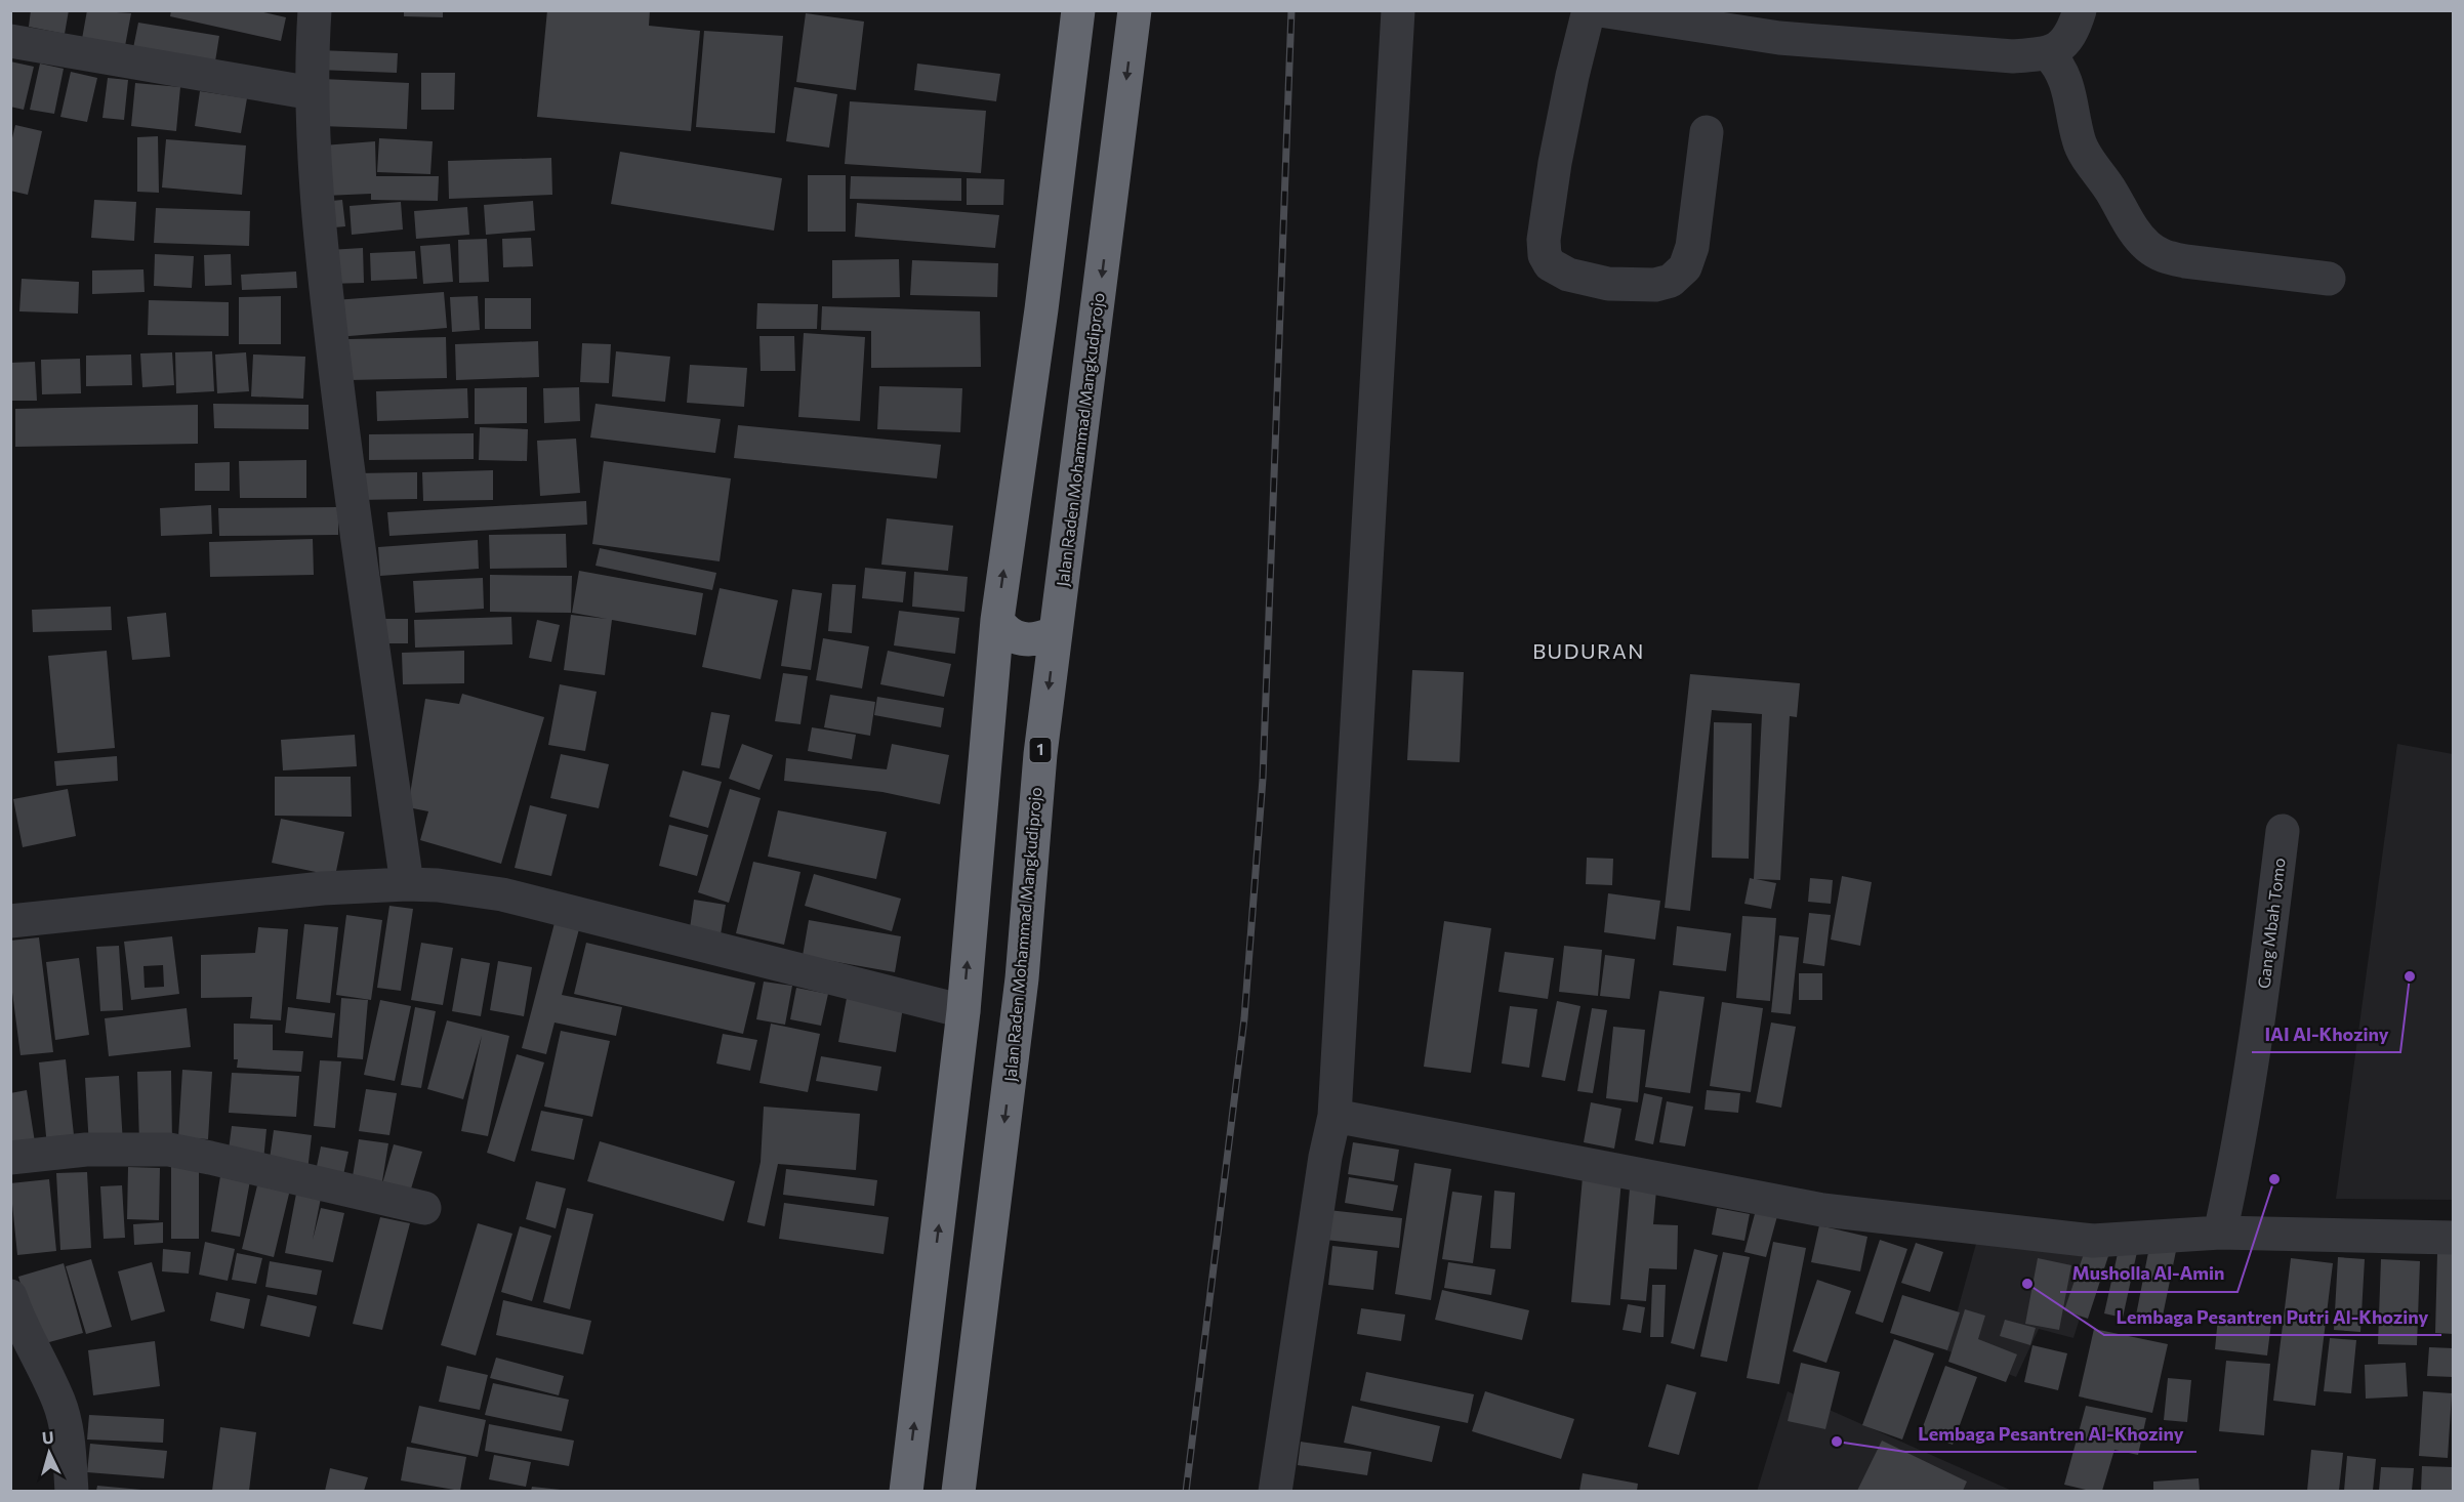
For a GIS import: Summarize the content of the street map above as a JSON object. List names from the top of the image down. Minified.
{"streets":{"highway":["Jalan Raden Mohammad Mangkudiprojo","1"],"street":["Gang Mbah Tomo"]},"districts":["BUDURAN"],"places":["IAI Al-Khoziny","Musholla Al-Amin","Lembaga Pesantren Putri Al-Khoziny","Lembaga Pesantren Al-Khoziny"],"north":"top"}
